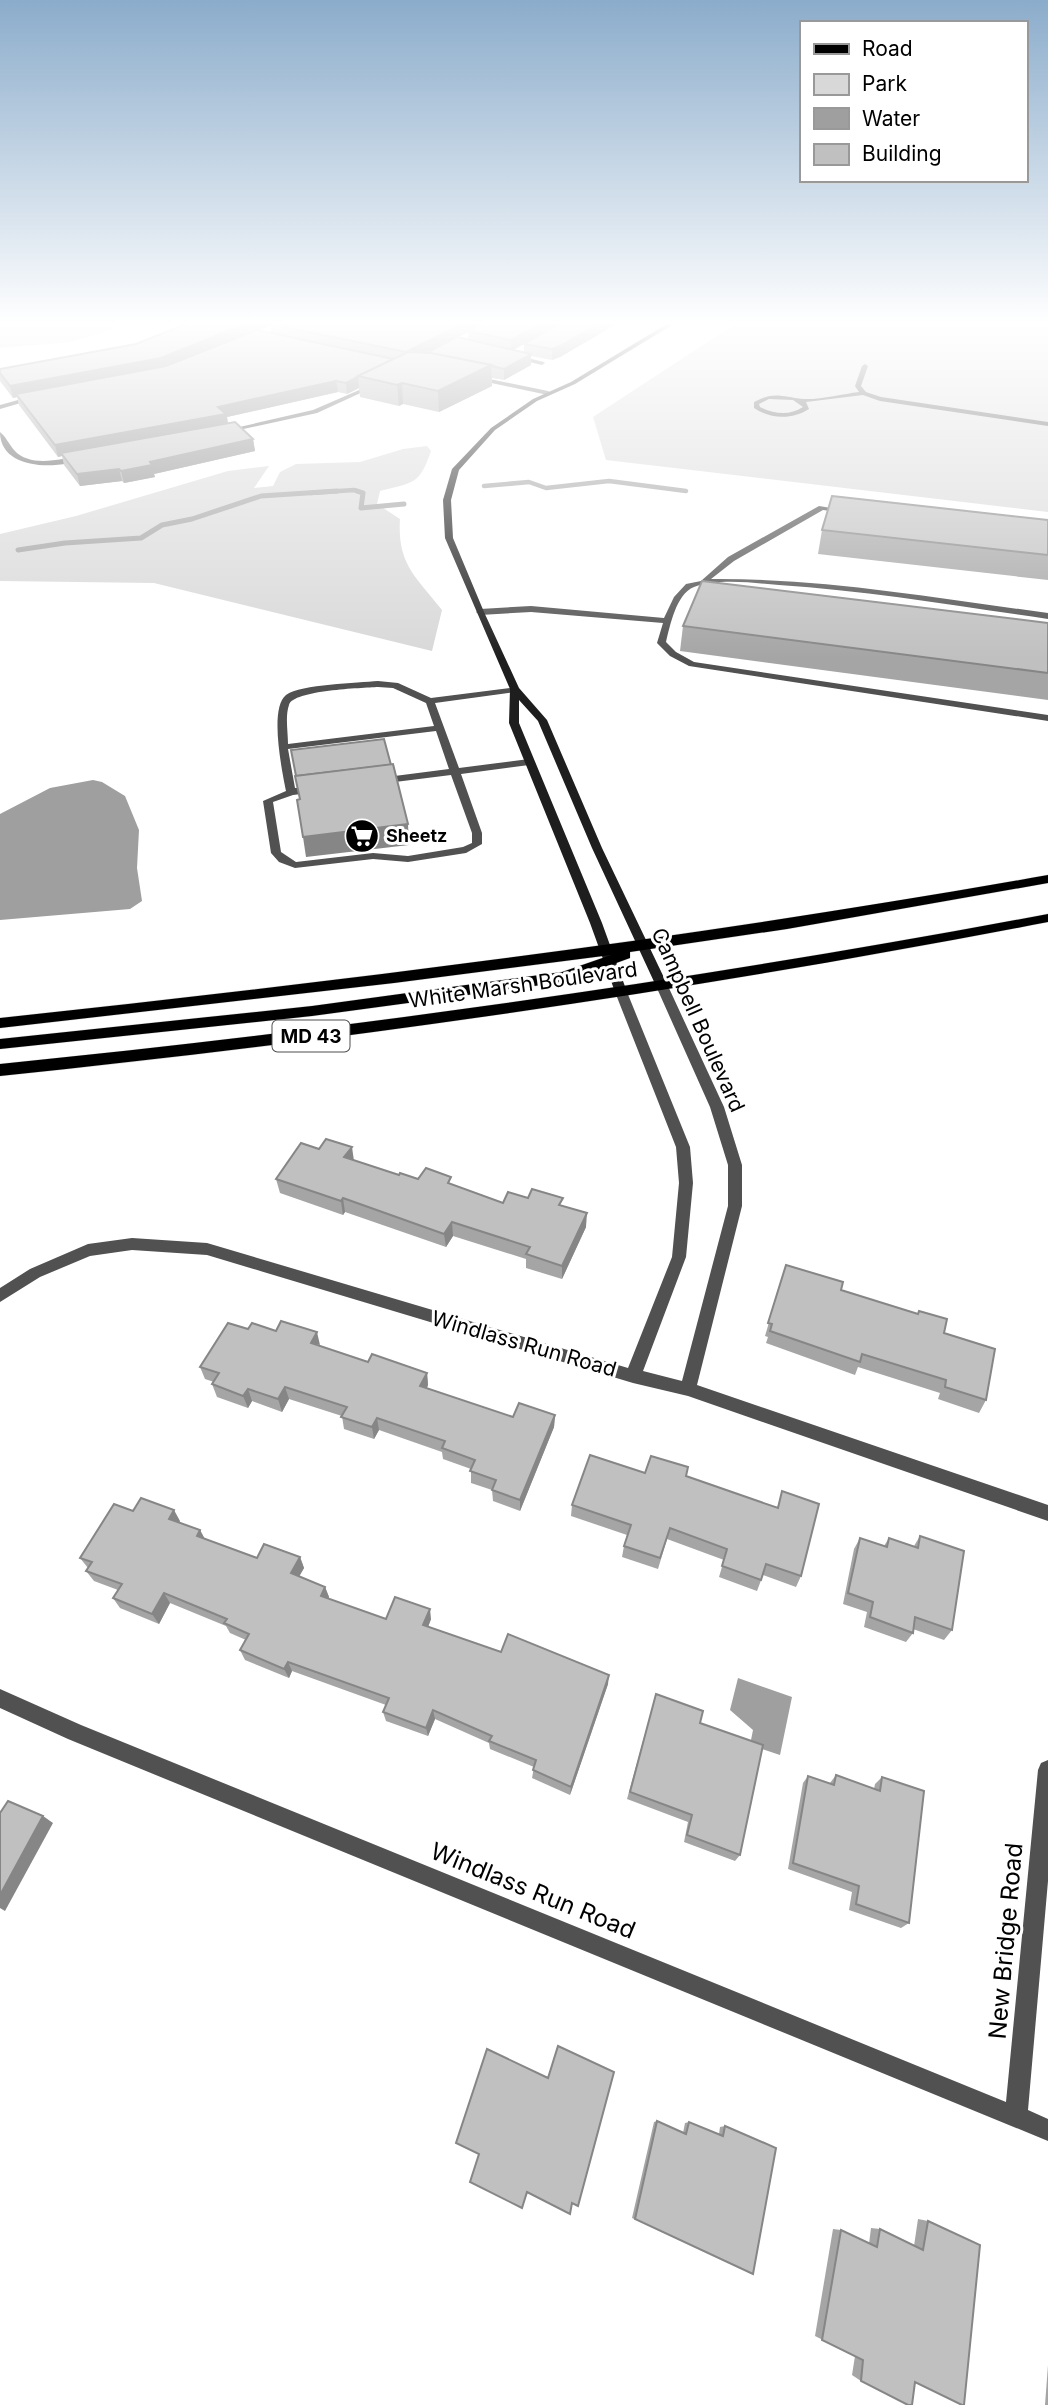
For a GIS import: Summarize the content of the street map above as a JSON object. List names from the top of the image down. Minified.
{"streets":{"main road":["White Marsh Boulevard","MD 43"],"street":["Campbell Boulevard","Windlass Run Road","New Bridge Road"]},"crossings":[["White Marsh Boulevard","Campbell Boulevard"],["Campbell Boulevard","Windlass Run Road"],["Windlass Run Road","New Bridge Road"]],"places":{"supermarket":["Sheetz"]},"legend":["Road","Park","Water","Building"]}
